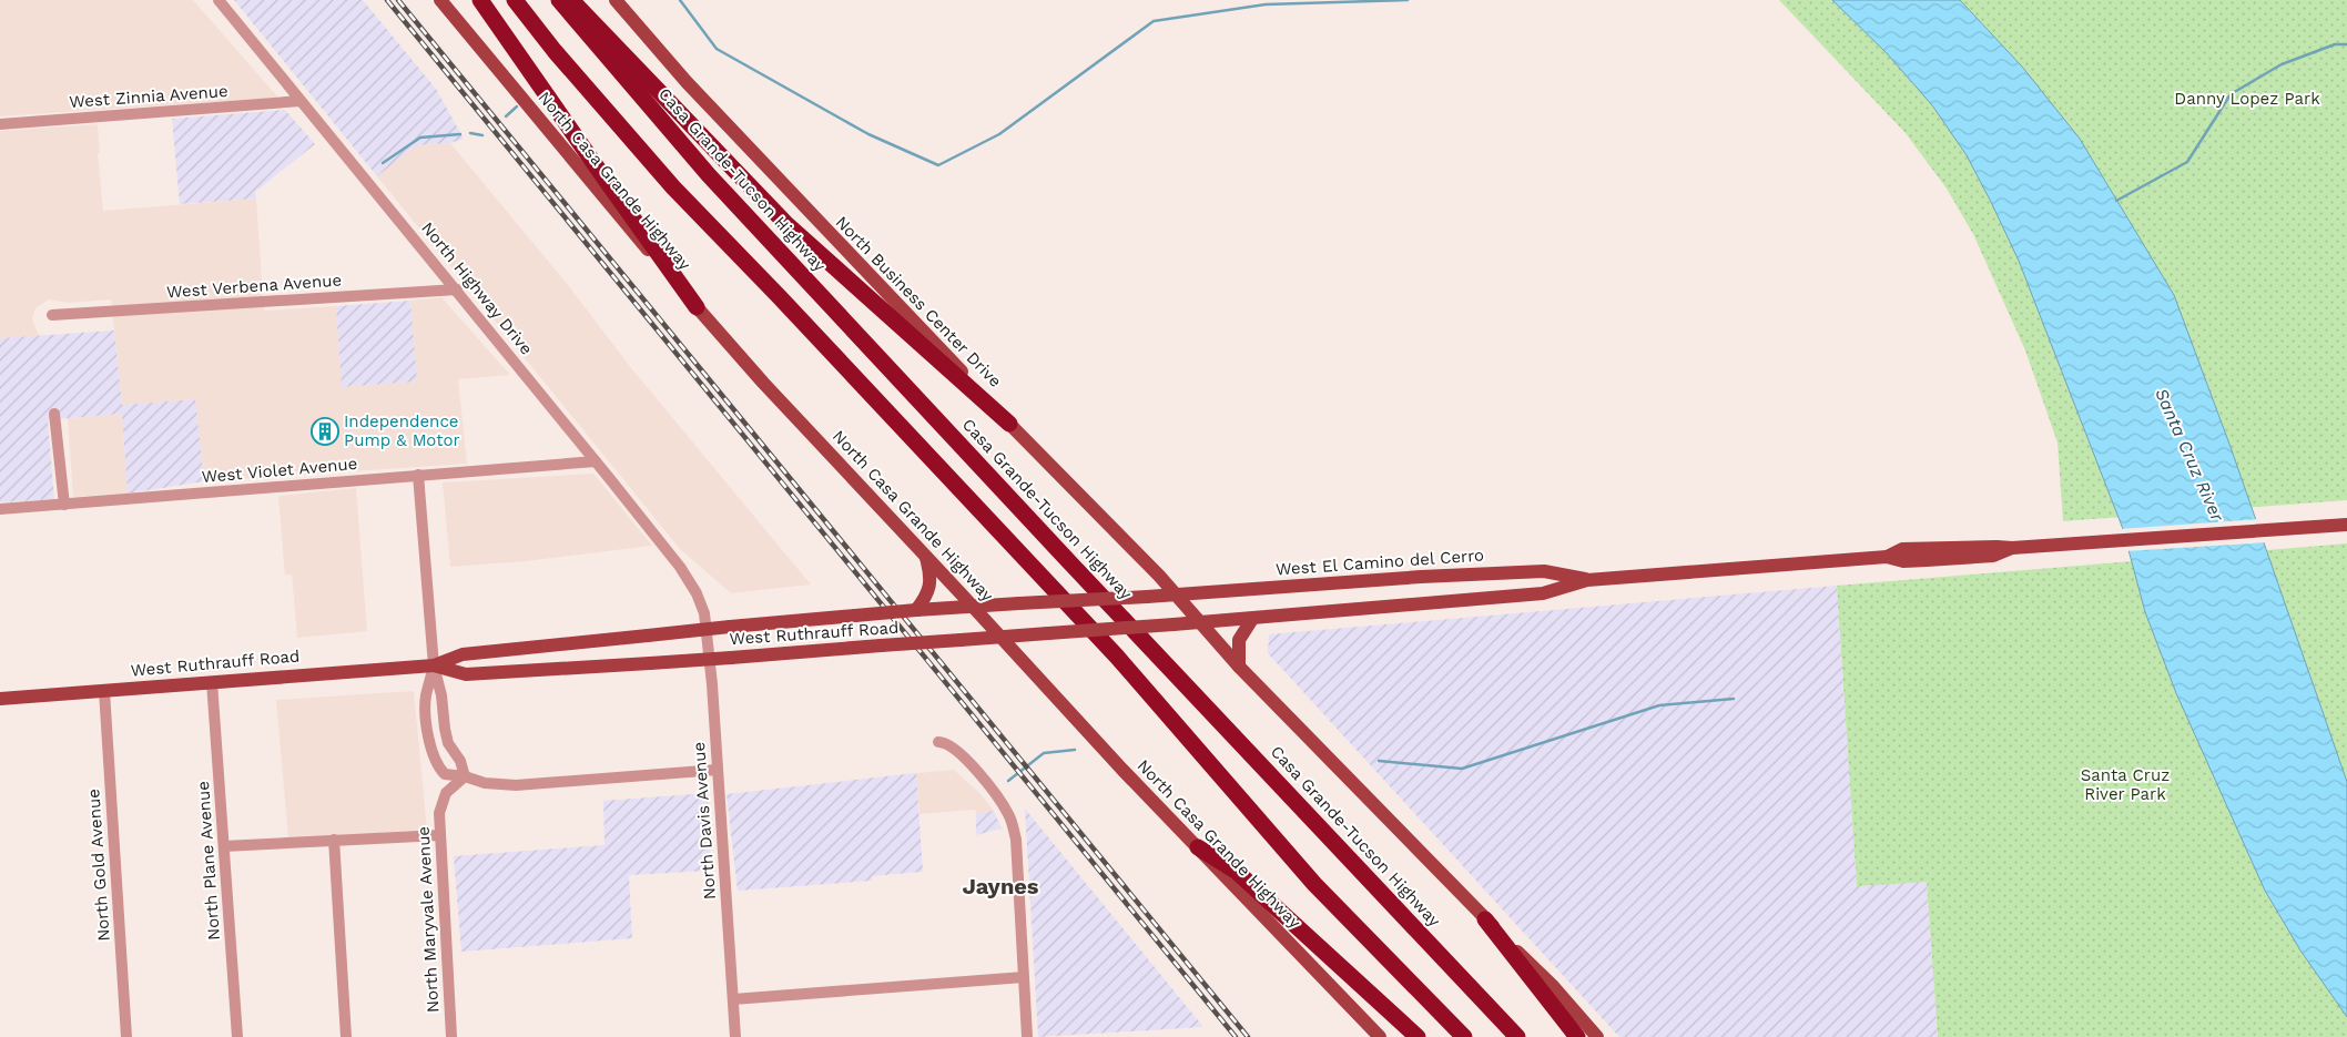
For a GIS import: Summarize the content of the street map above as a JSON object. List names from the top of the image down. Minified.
{"streets":{"highway":["Casa Grande-Tucson Highway"],"main road":["North Casa Grande Highway","North Business Center Drive","West El Camino del Cerro","West Ruthrauff Road"],"street":["West Zinnia Avenue","West Verbena Avenue","North Highway Drive","West Violet Avenue","North Davis Avenue","North Plane Avenue","North Gold Avenue","North Maryvale Avenue"]},"crossings":[["West Zinnia Avenue","North Highway Drive"],["North Casa Grande Highway","West Ruthrauff Road"],["West Verbena Avenue","North Highway Drive"],["North Highway Drive","West Violet Avenue"],["North Highway Drive","North Davis Avenue"],["North Business Center Drive","West El Camino del Cerro"],["North Business Center Drive","West Ruthrauff Road"],["West El Camino del Cerro","West Ruthrauff Road"],["West Ruthrauff Road","North Plane Avenue"],["West Ruthrauff Road","North Gold Avenue"]],"districts":["Jaynes"],"water":["Santa Cruz River"],"parks":["Danny Lopez Park","Santa Cruz River Park"],"places":{"building":["Independence Pump & Motor"]}}
